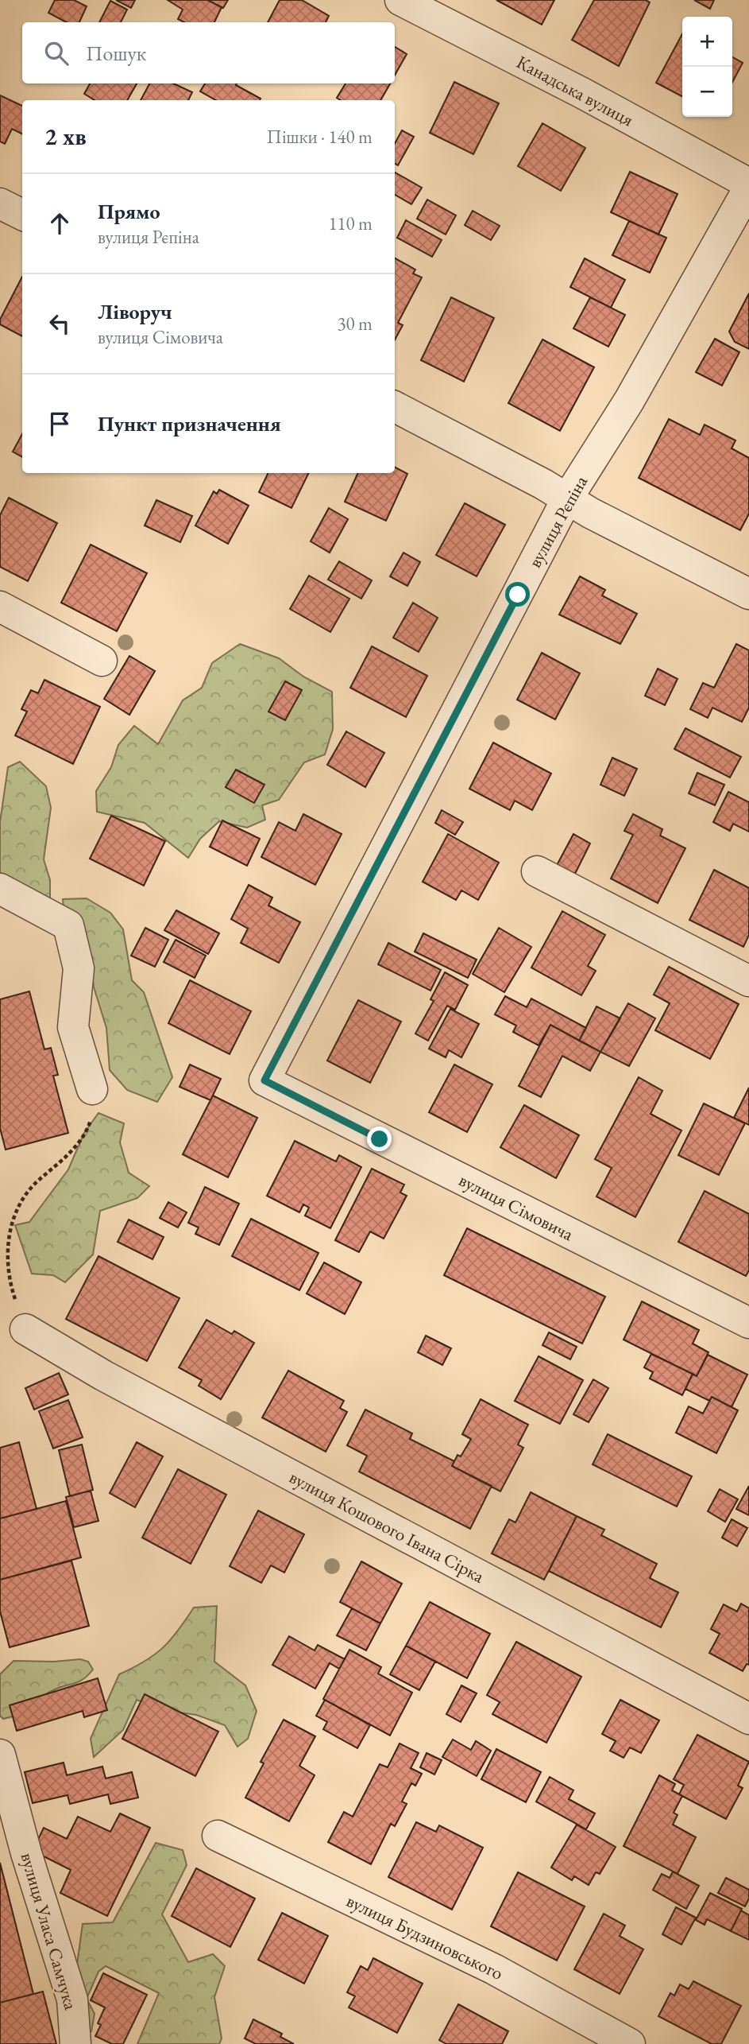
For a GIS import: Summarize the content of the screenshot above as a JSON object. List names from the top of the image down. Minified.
{"streets":{"street":["Канадська вулиця","вулиця Рєпіна","вулиця Сімовича","вулиця Кошового Івана Сірка","вулиця Уласа Самчука","вулиця Будзиновського"]},"crossings":[["вулиця Рєпіна","вулиця Сімовича"]],"page":{"map_buttons":["+","−"],"search":"Пошук","heading":["2 хв","Пішки · 140 m"],"list":[["Прямо","вулиця Рєпіна","110 m"],["Ліворуч","вулиця Сімовича","30 m"],"Пункт призначення"]}}
